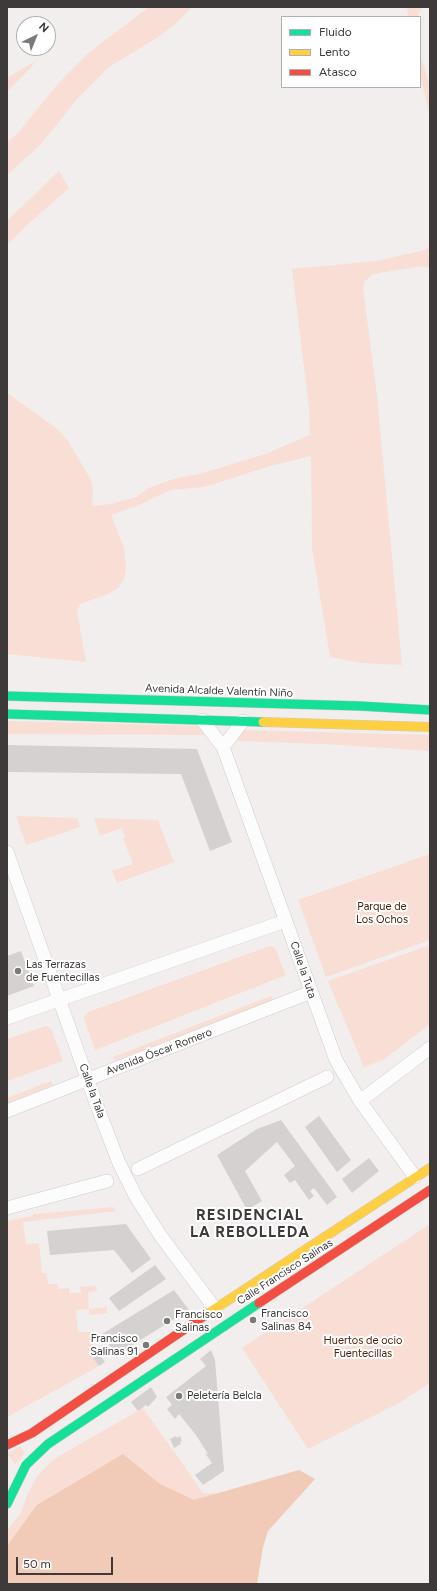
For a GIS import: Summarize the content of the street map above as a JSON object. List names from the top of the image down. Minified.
{"streets":{"main road":["Avenida Alcalde Valentín Niño","Calle Francisco Salinas"],"street":["Calle la Tuta","Avenida Óscar Romero","Calle la Tala"]},"crossings":[["Calle la Tuta","Avenida Óscar Romero"],["Calle la Tuta","Calle Francisco Salinas"],["Avenida Óscar Romero","Calle la Tala"],["Calle la Tala","Calle Francisco Salinas"]],"districts":["RESIDENCIAL LA REBOLLEDA"],"parks":["Parque de Los Ochos","Huertos de ocio Fuentecillas"],"places":["Las Terrazas de Fuentecillas","Francisco Salinas 84","Francisco Salinas","Francisco Salinas 91","Peletería Belcla"],"legend":["Fluido","Lento","Atasco"],"scale_bar":"50 m","north":"top right"}
